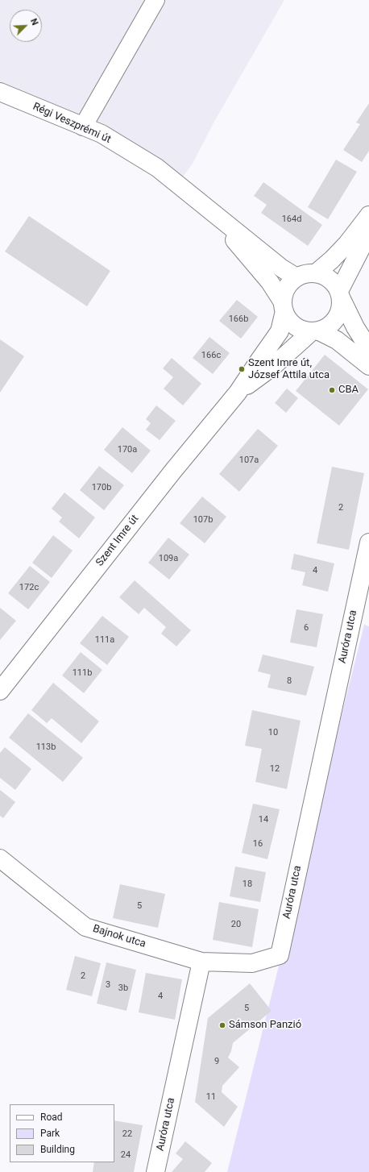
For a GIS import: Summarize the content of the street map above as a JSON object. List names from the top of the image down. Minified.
{"streets":{"street":["Régi Veszprémi út","Szent Imre út","Auróra utca","Bajnok utca"]},"crossings":[["Régi Veszprémi út","Szent Imre út"],["Auróra utca","Bajnok utca"]],"places":["Szent Imre út, József Attila utca","CBA","Sámson Panzió"],"house_numbers":["164d","166b","166c","170a","107a","170b","2","107b","109a","4","172c","6","111a","111b","8","10","113b","12","14","16","18","5","20","2","3","3b","4","5","9","11","22","24"],"legend":["Road","Park","Building"],"north":"top right"}
